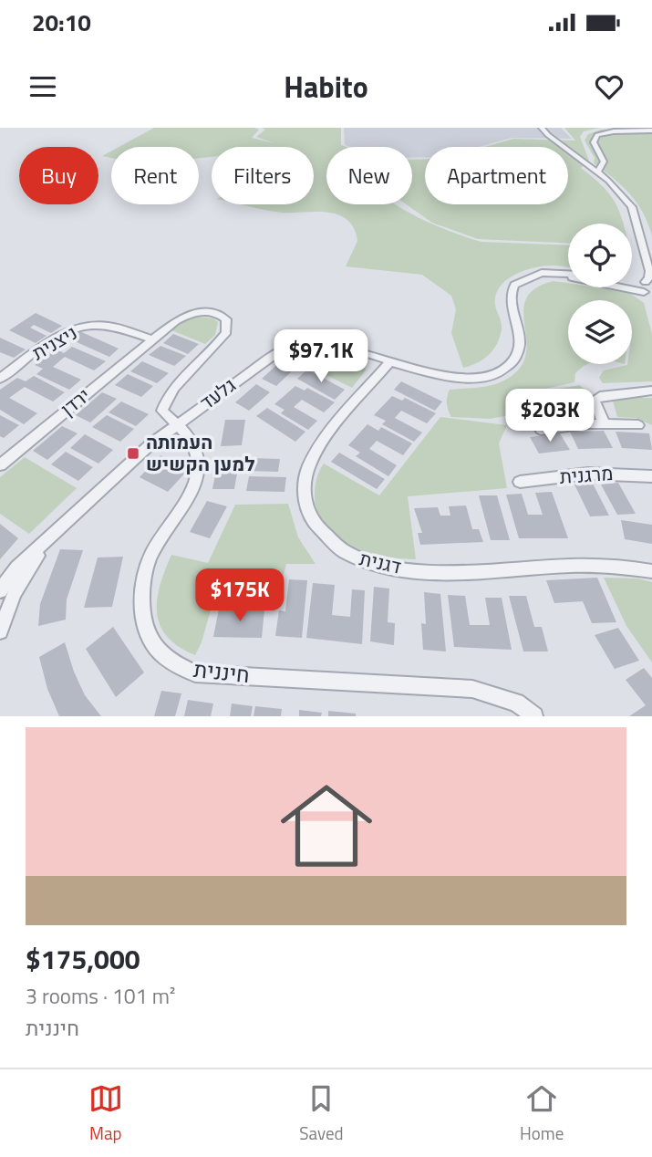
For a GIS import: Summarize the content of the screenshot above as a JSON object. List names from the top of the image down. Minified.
{"streets":{"street":["ניצנית","גלעד","ירדן","מרגנית","דגנית","חיננית"]},"crossings":[["ניצנית","ירדן"],["גלעד","ירדן"],["גלעד","דגנית"],["גלעד","חיננית"],["ירדן","חיננית"]],"places":{"transit":["העמותה למען הקשיש"]},"page":{"status":"20:10","header":"Habito","chip":["Buy","Rent","Filters","New","Apartment"],"price":["$97.1K","$203K","$175K"],"list":[{"name":"$175,000","note":"3 rooms · 101 m² · חיננית"}],"tabs":["Map","Saved","Home"]}}
